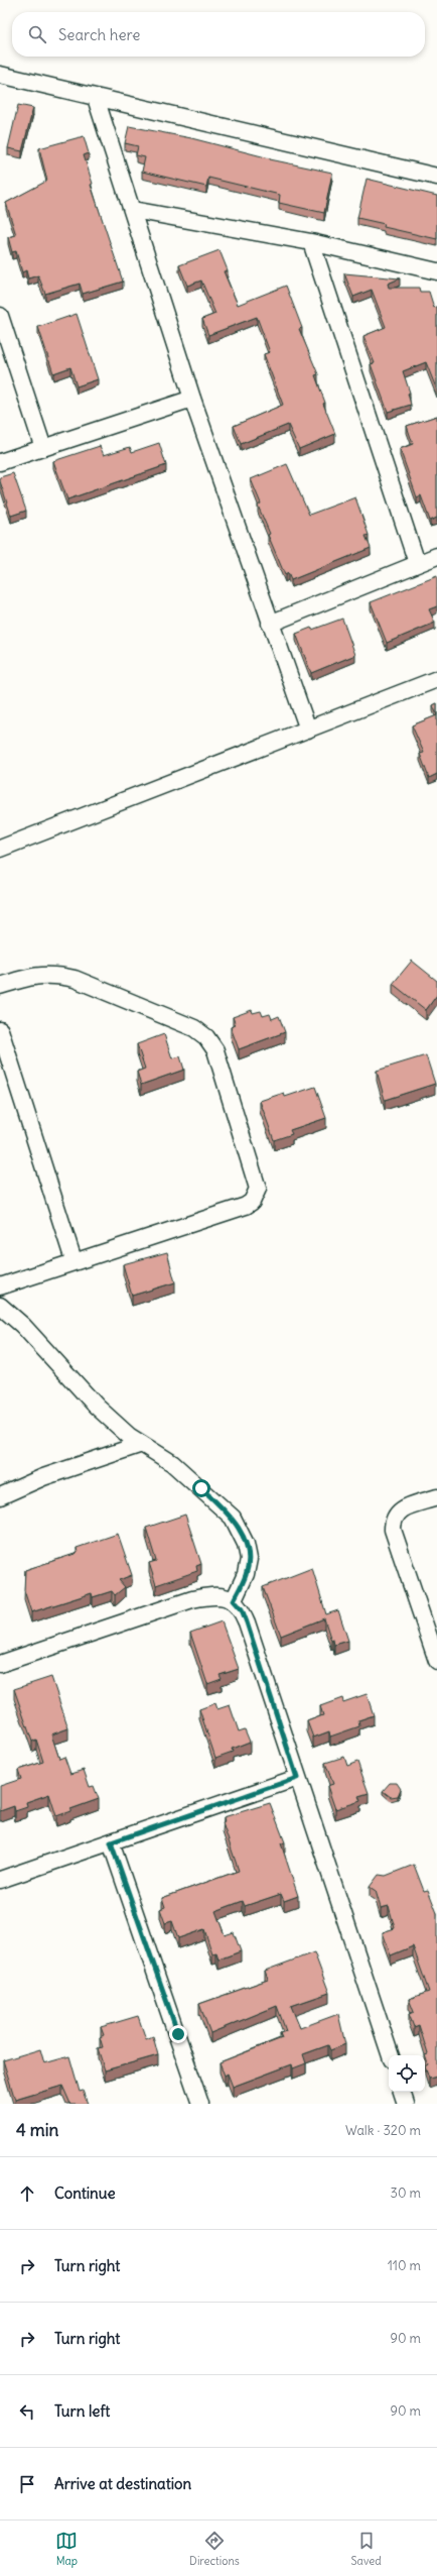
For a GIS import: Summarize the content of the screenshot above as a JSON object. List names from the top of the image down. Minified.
{"page":{"search":"Search here","heading":["4 min","Walk · 320 m"],"list":[["Continue","30 m"],["Turn right","110 m"],["Turn right","90 m"],["Turn left","90 m"],"Arrive at destination"],"nav":["Map","Directions","Saved"]}}
